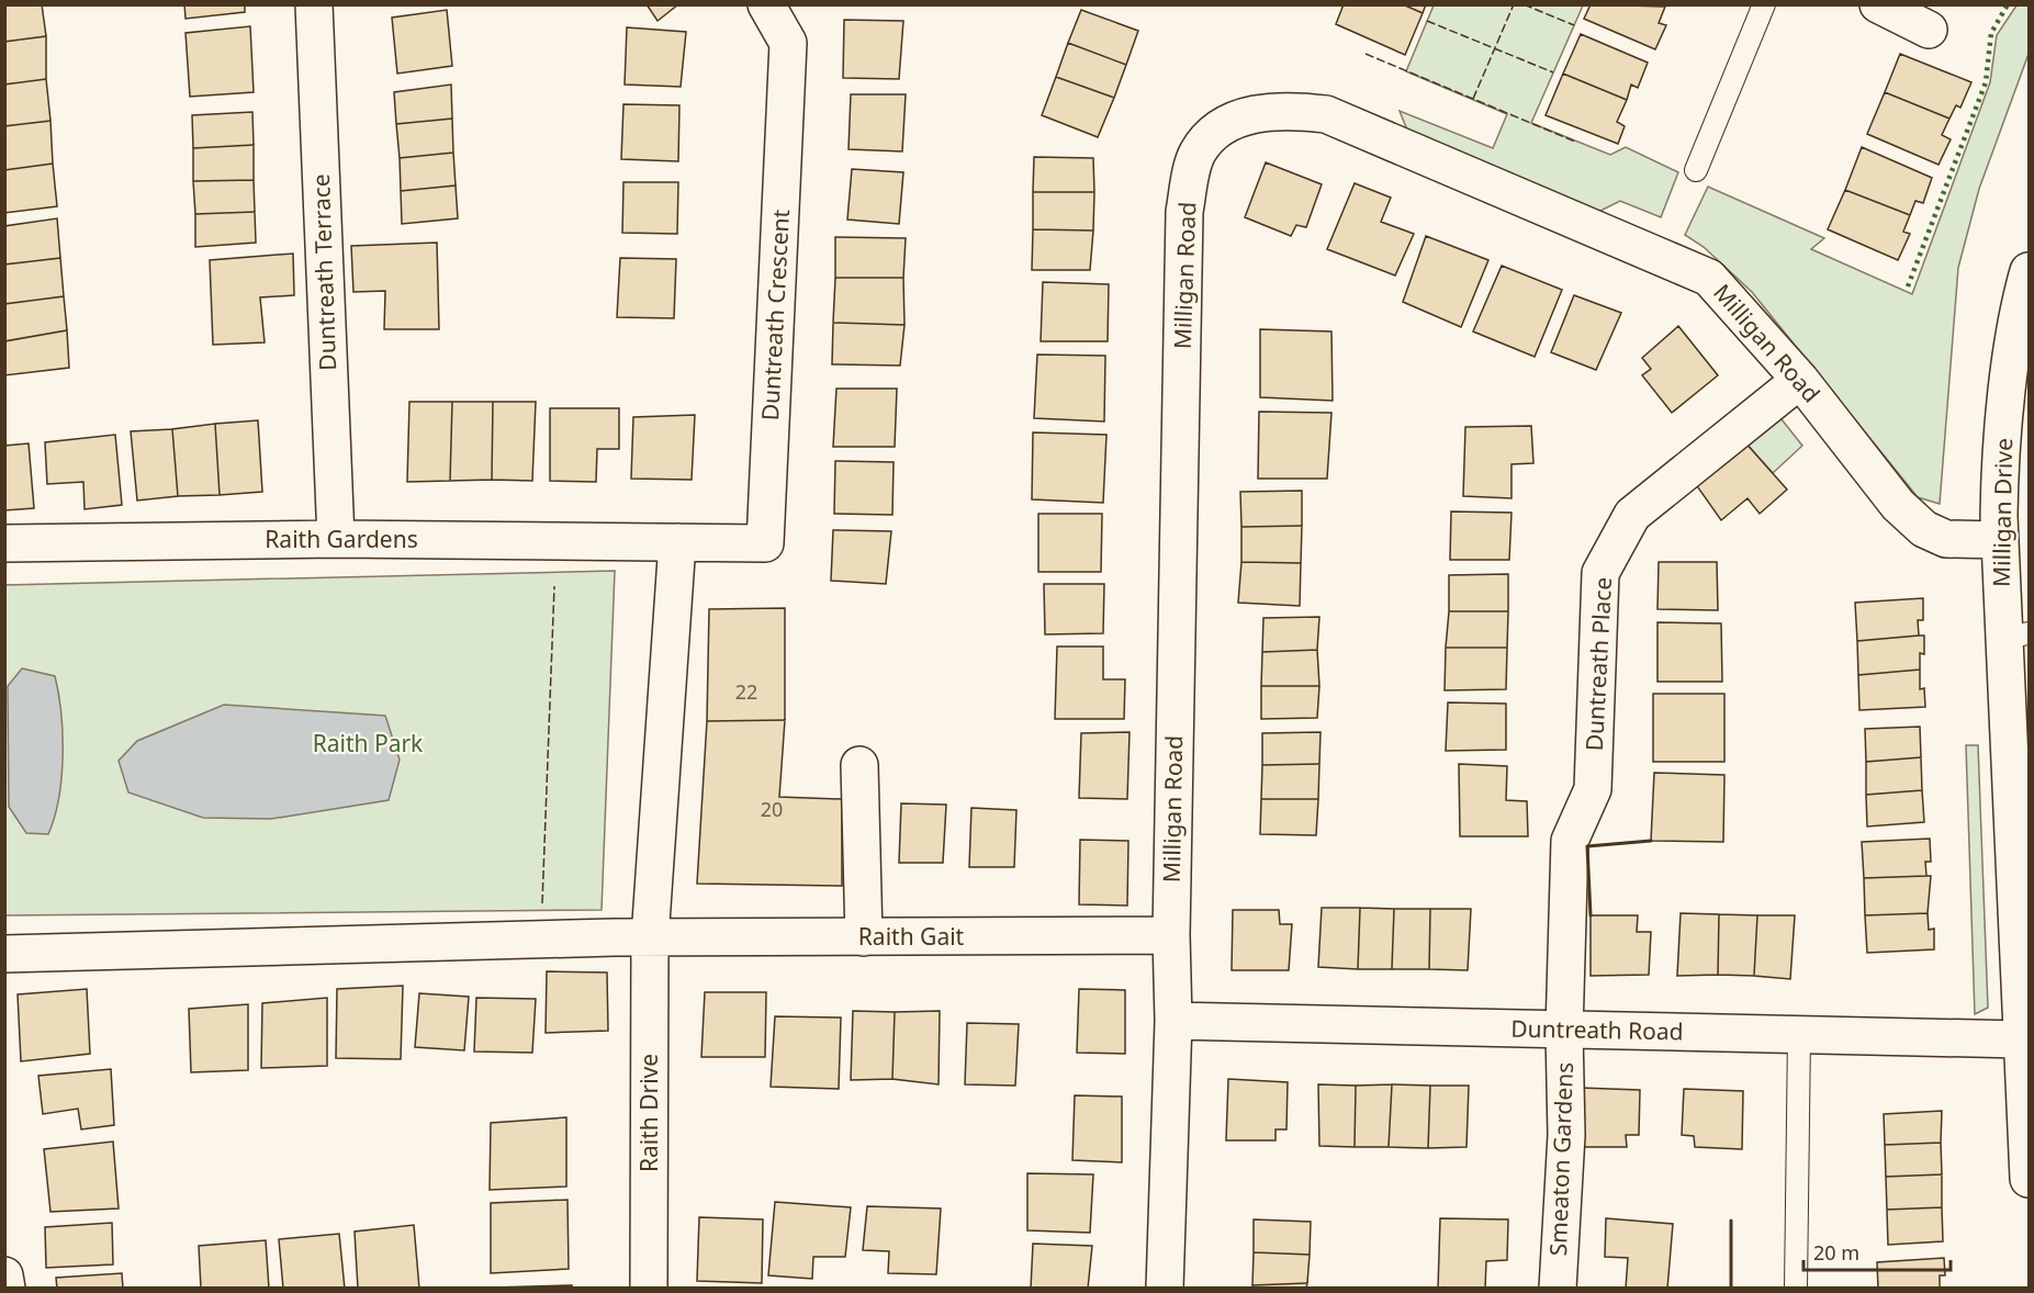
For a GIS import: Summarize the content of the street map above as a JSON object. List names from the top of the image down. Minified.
{"streets":{"street":["Duntreath Terrace","Milligan Road","Duntreath Crescent","Milligan Drive","Raith Gardens","Duntreath Place","Raith Gait","Duntreath Road","Raith Drive","Smeaton Gardens"]},"crossings":[["Duntreath Terrace","Raith Gardens"],["Milligan Road","Milligan Drive"],["Milligan Road","Duntreath Place"],["Milligan Road","Raith Gait"],["Milligan Road","Duntreath Road"],["Duntreath Crescent","Raith Gardens"],["Duntreath Crescent","Raith Drive"],["Raith Gardens","Raith Drive"],["Duntreath Place","Duntreath Road"],["Duntreath Place","Smeaton Gardens"],["Raith Gait","Raith Drive"],["Duntreath Road","Smeaton Gardens"]],"parks":["Raith Park"],"house_numbers":["22","20"],"scale_bar":"20 m"}
